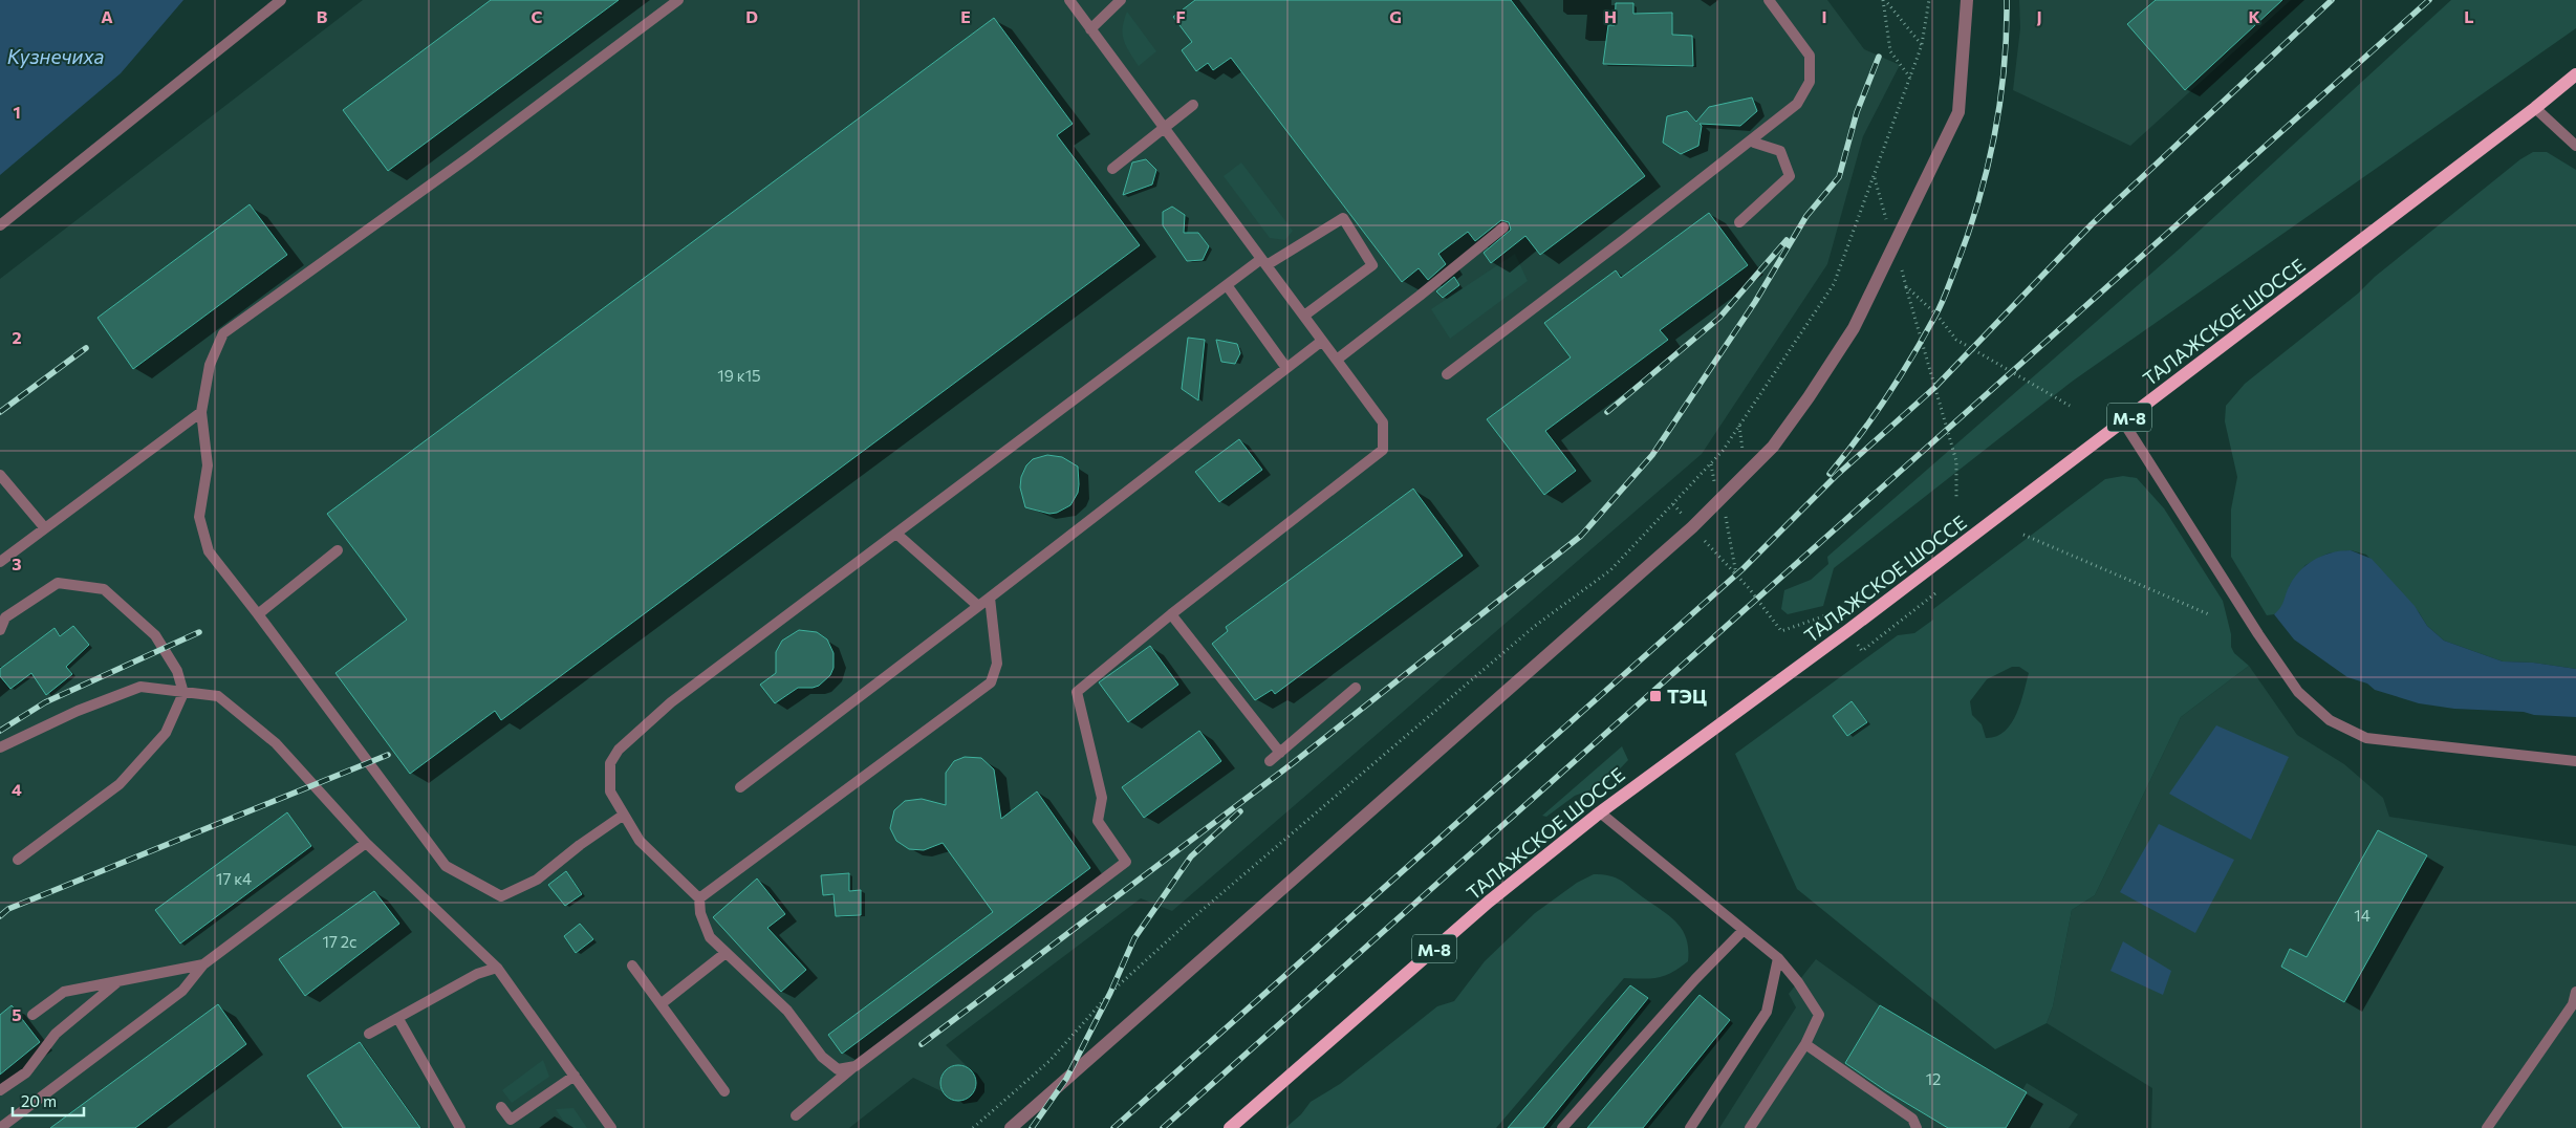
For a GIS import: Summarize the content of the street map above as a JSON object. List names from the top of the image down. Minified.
{"streets":{"main road":["ТАЛАЖСКОЕ ШОССЕ","М-8"]},"water":["Кузнечиха"],"places":{"transit":["ТЭЦ"]},"house_numbers":["19 к15","17 к4","14","17 2с","12"],"scale_bar":"20 m","grid":{"columns":["A","B","C","D","E","F","G","H","I","J","K","L"],"rows":["1","2","3","4","5"]}}
